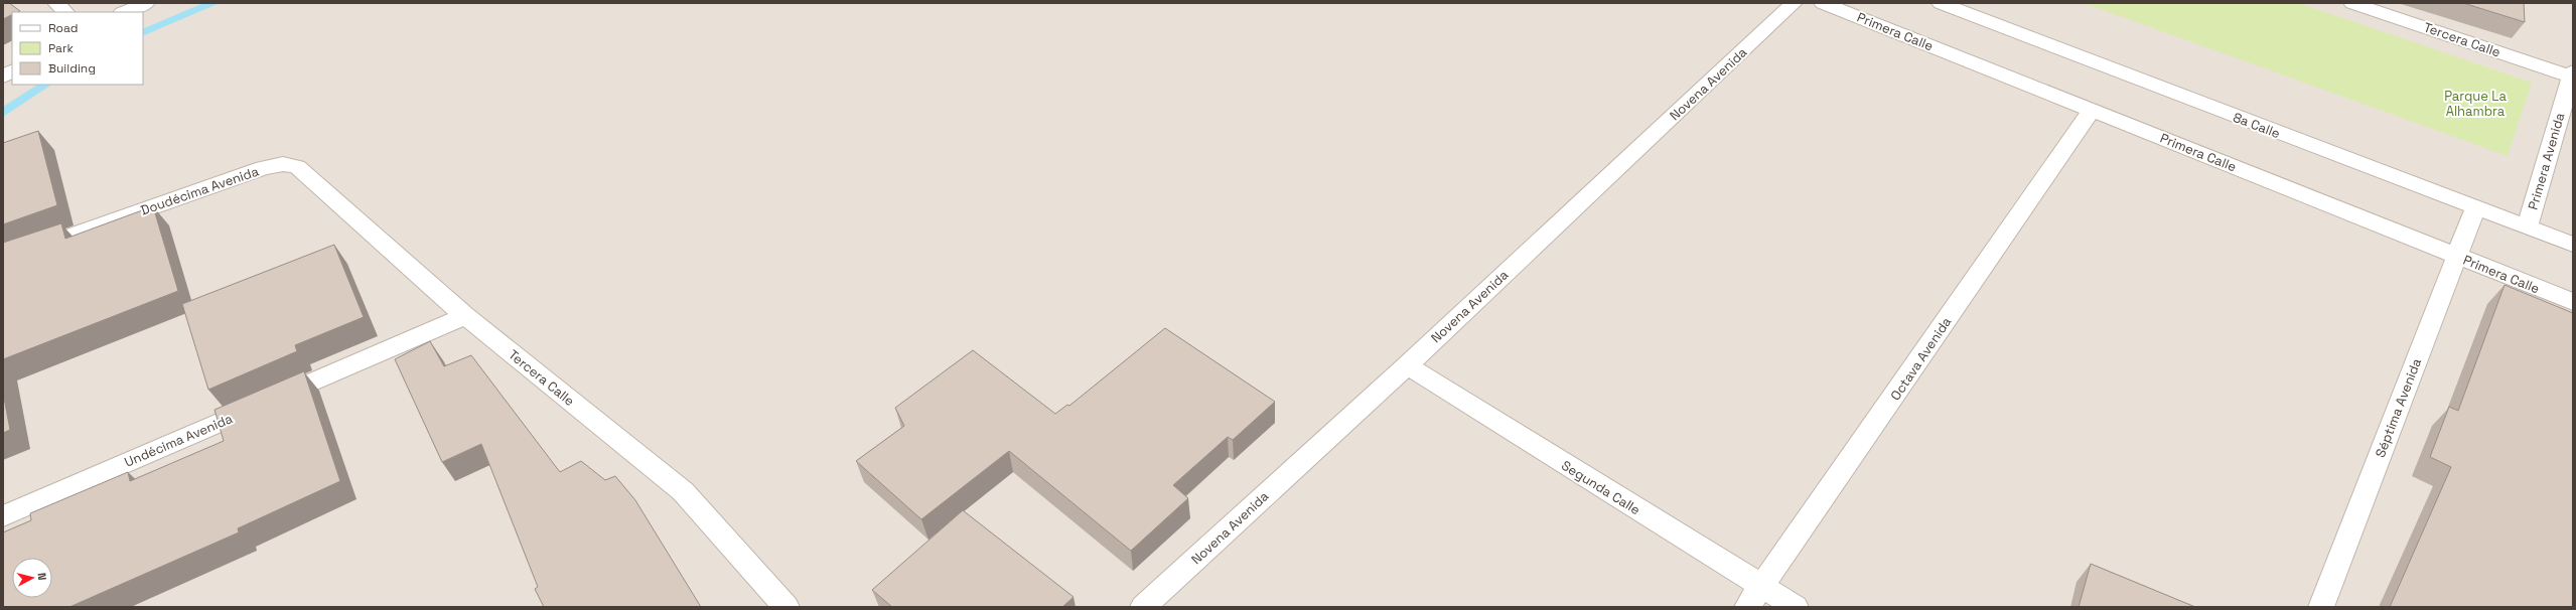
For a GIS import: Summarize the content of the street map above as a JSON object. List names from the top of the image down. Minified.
{"streets":{"street":["Primera Calle","Tercera Calle","Novena Avenida","8a Calle","Primera Avenida","Doudécima Avenida","Octava Avenida","Séptima Avenida","Undécima Avenida","Segunda Calle"]},"crossings":[["Primera Calle","Octava Avenida"],["Primera Calle","Séptima Avenida"],["Tercera Calle","Primera Avenida"],["Tercera Calle","Doudécima Avenida"],["Tercera Calle","Undécima Avenida"],["Novena Avenida","Segunda Calle"],["8a Calle","Primera Avenida"],["8a Calle","Séptima Avenida"],["Octava Avenida","Segunda Calle"]],"parks":["Parque La Alhambra"],"legend":["Road","Park","Building"],"north":"right"}
